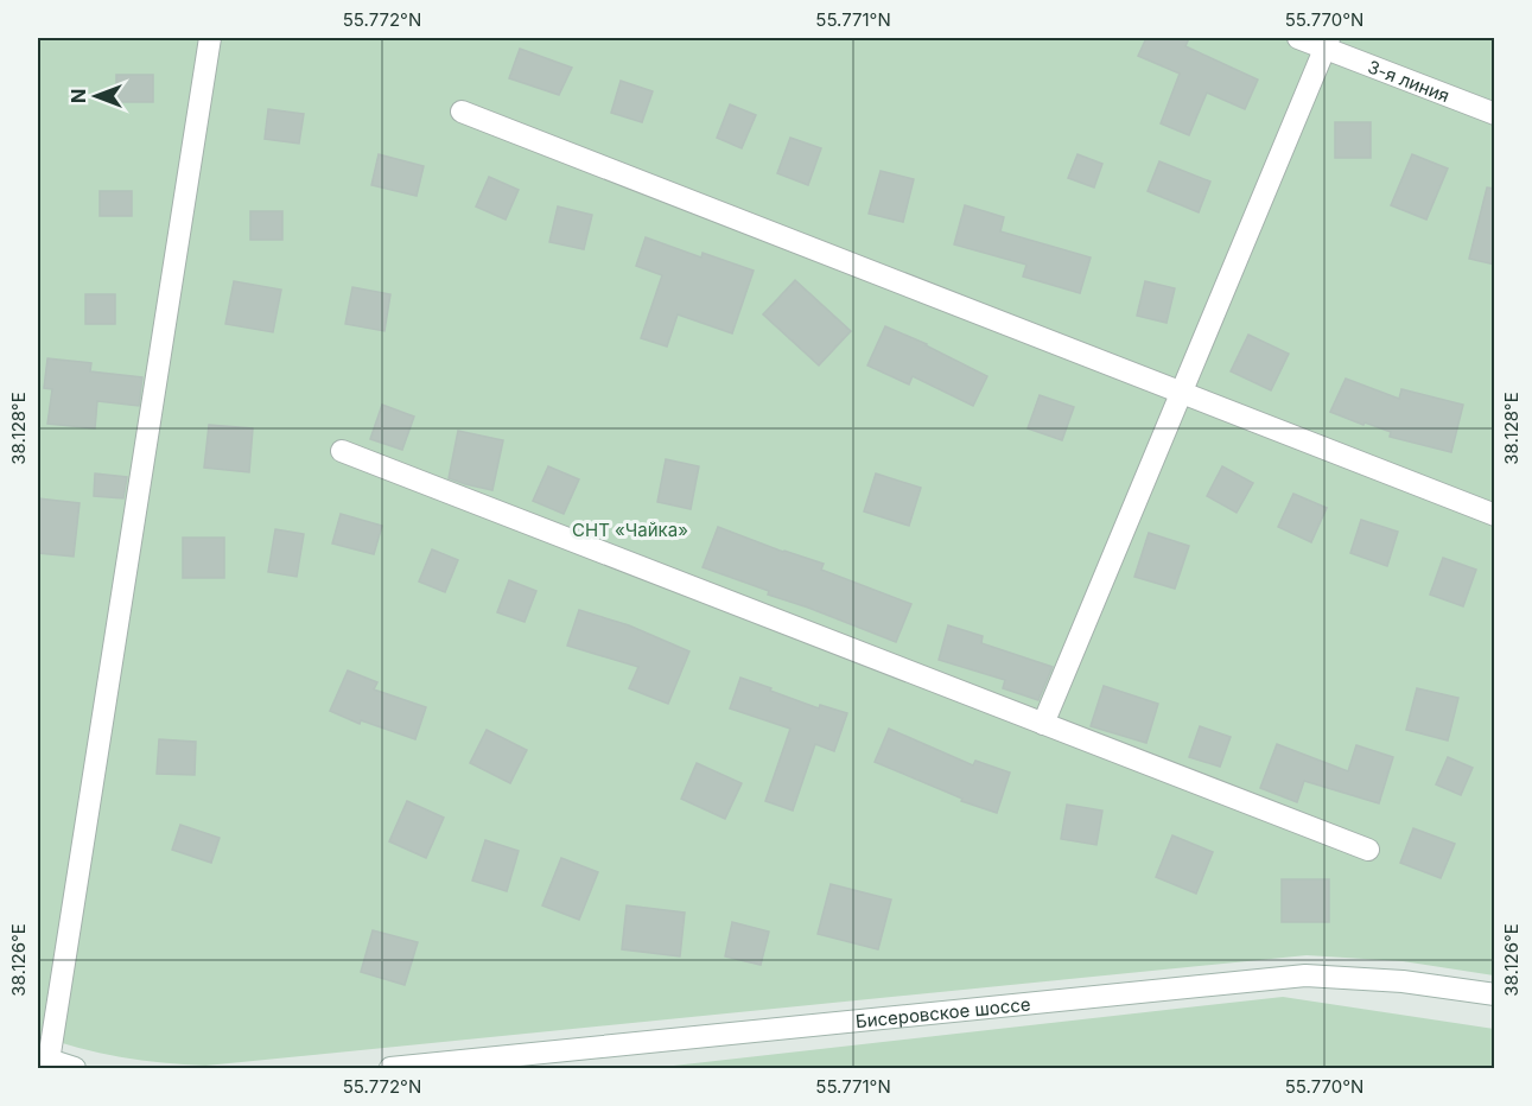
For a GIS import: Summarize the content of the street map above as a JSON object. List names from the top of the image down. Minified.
{"streets":{"street":["3-я линия","Бисеровское шоссе"]},"parks":["СНТ «Чайка»"],"north":"left","coordinates":["55.772°N","55.771°N","55.770°N","38.128°E","38.126°E"]}
